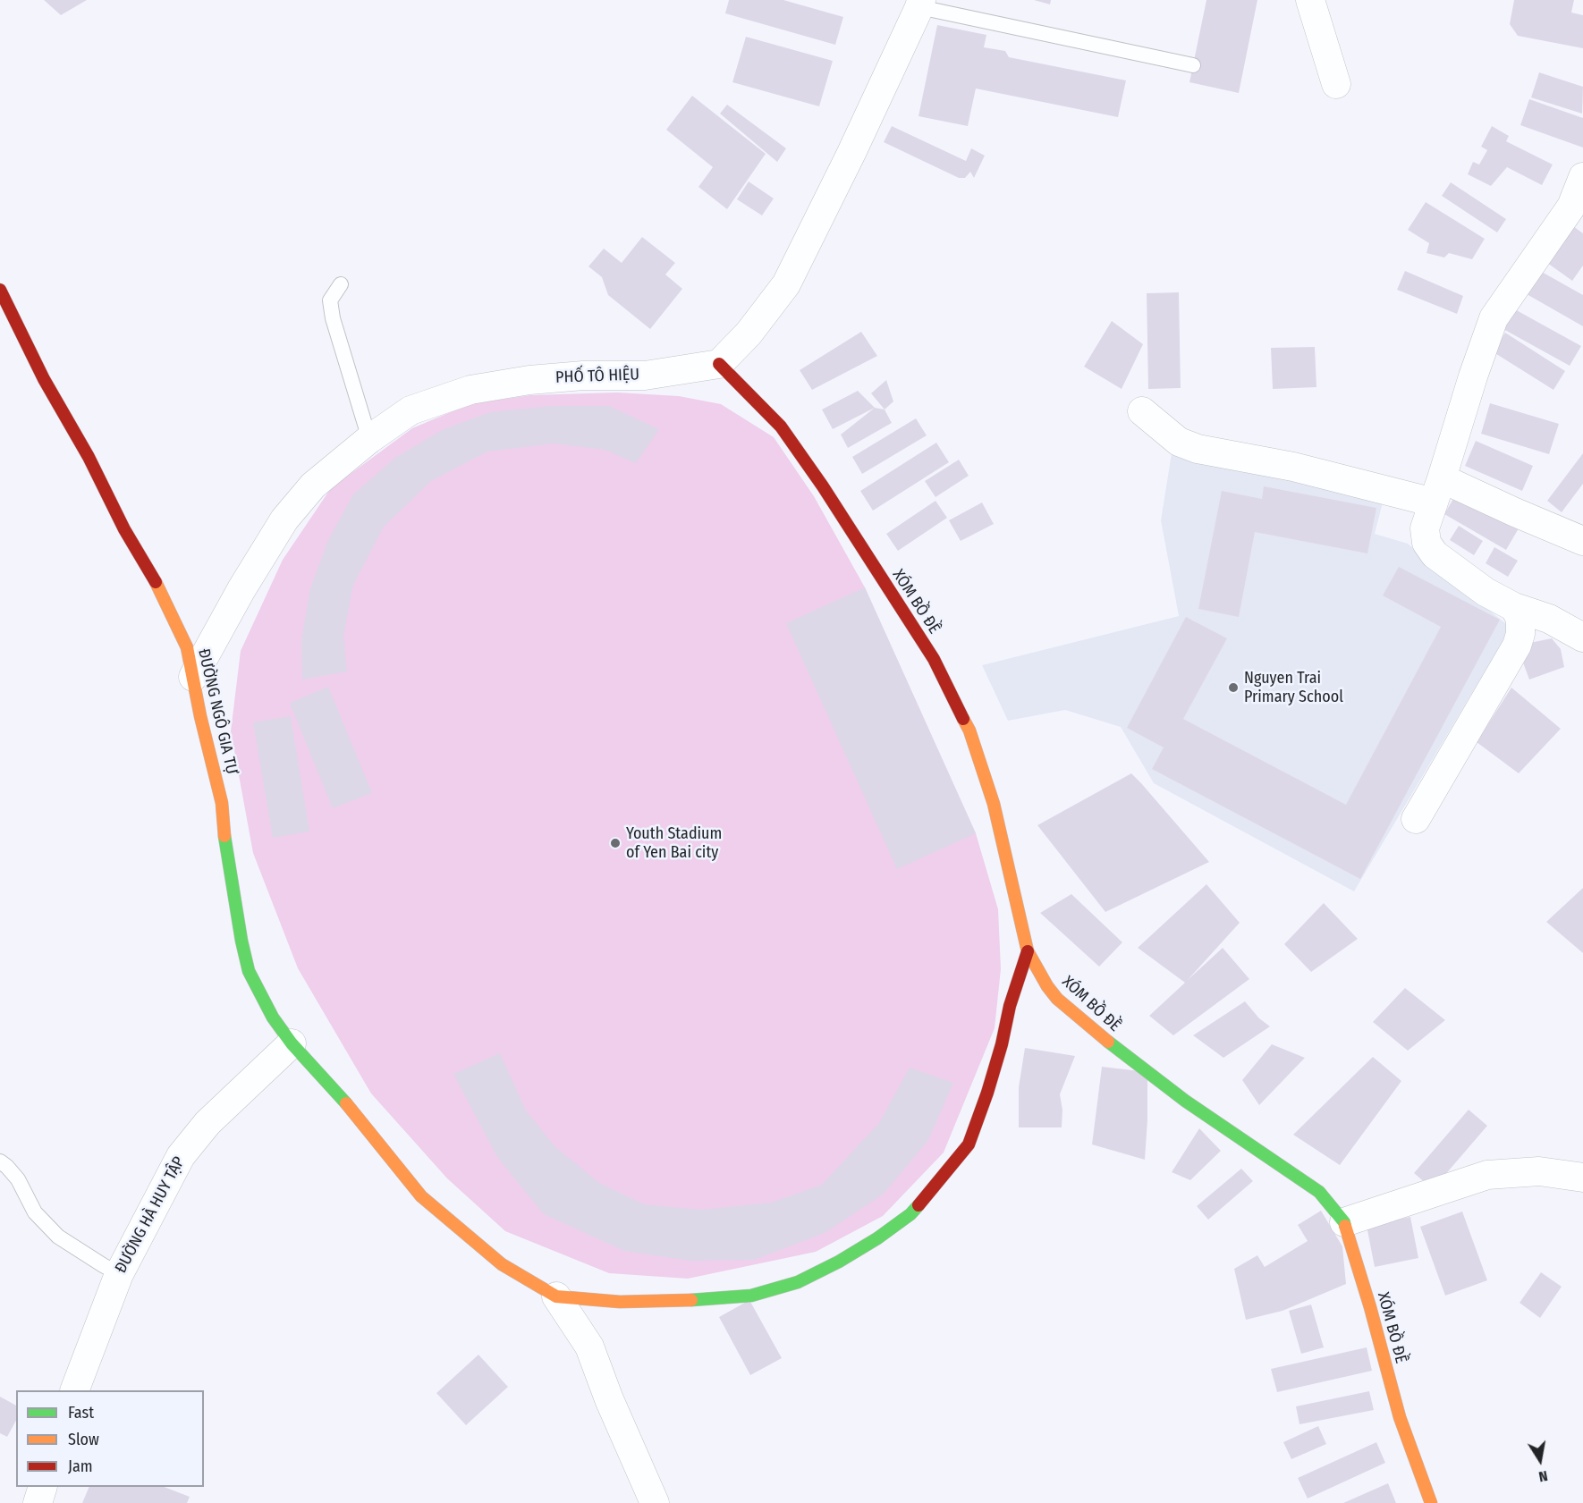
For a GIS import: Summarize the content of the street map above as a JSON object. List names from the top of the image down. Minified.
{"streets":{"street":["PHỐ TÔ HIỆU","XÓM BỒ ĐỀ","ĐƯỜNG NGÔ GIA TỰ","ĐƯỜNG HÀ HUY TẬP"]},"crossings":[["PHỐ TÔ HIỆU","XÓM BỒ ĐỀ"],["PHỐ TÔ HIỆU","ĐƯỜNG NGÔ GIA TỰ"],["ĐƯỜNG NGÔ GIA TỰ","ĐƯỜNG HÀ HUY TẬP"]],"places":["Nguyen Trai Primary School","Youth Stadium of Yen Bai city"],"legend":["Fast","Slow","Jam"],"north":"bottom"}
